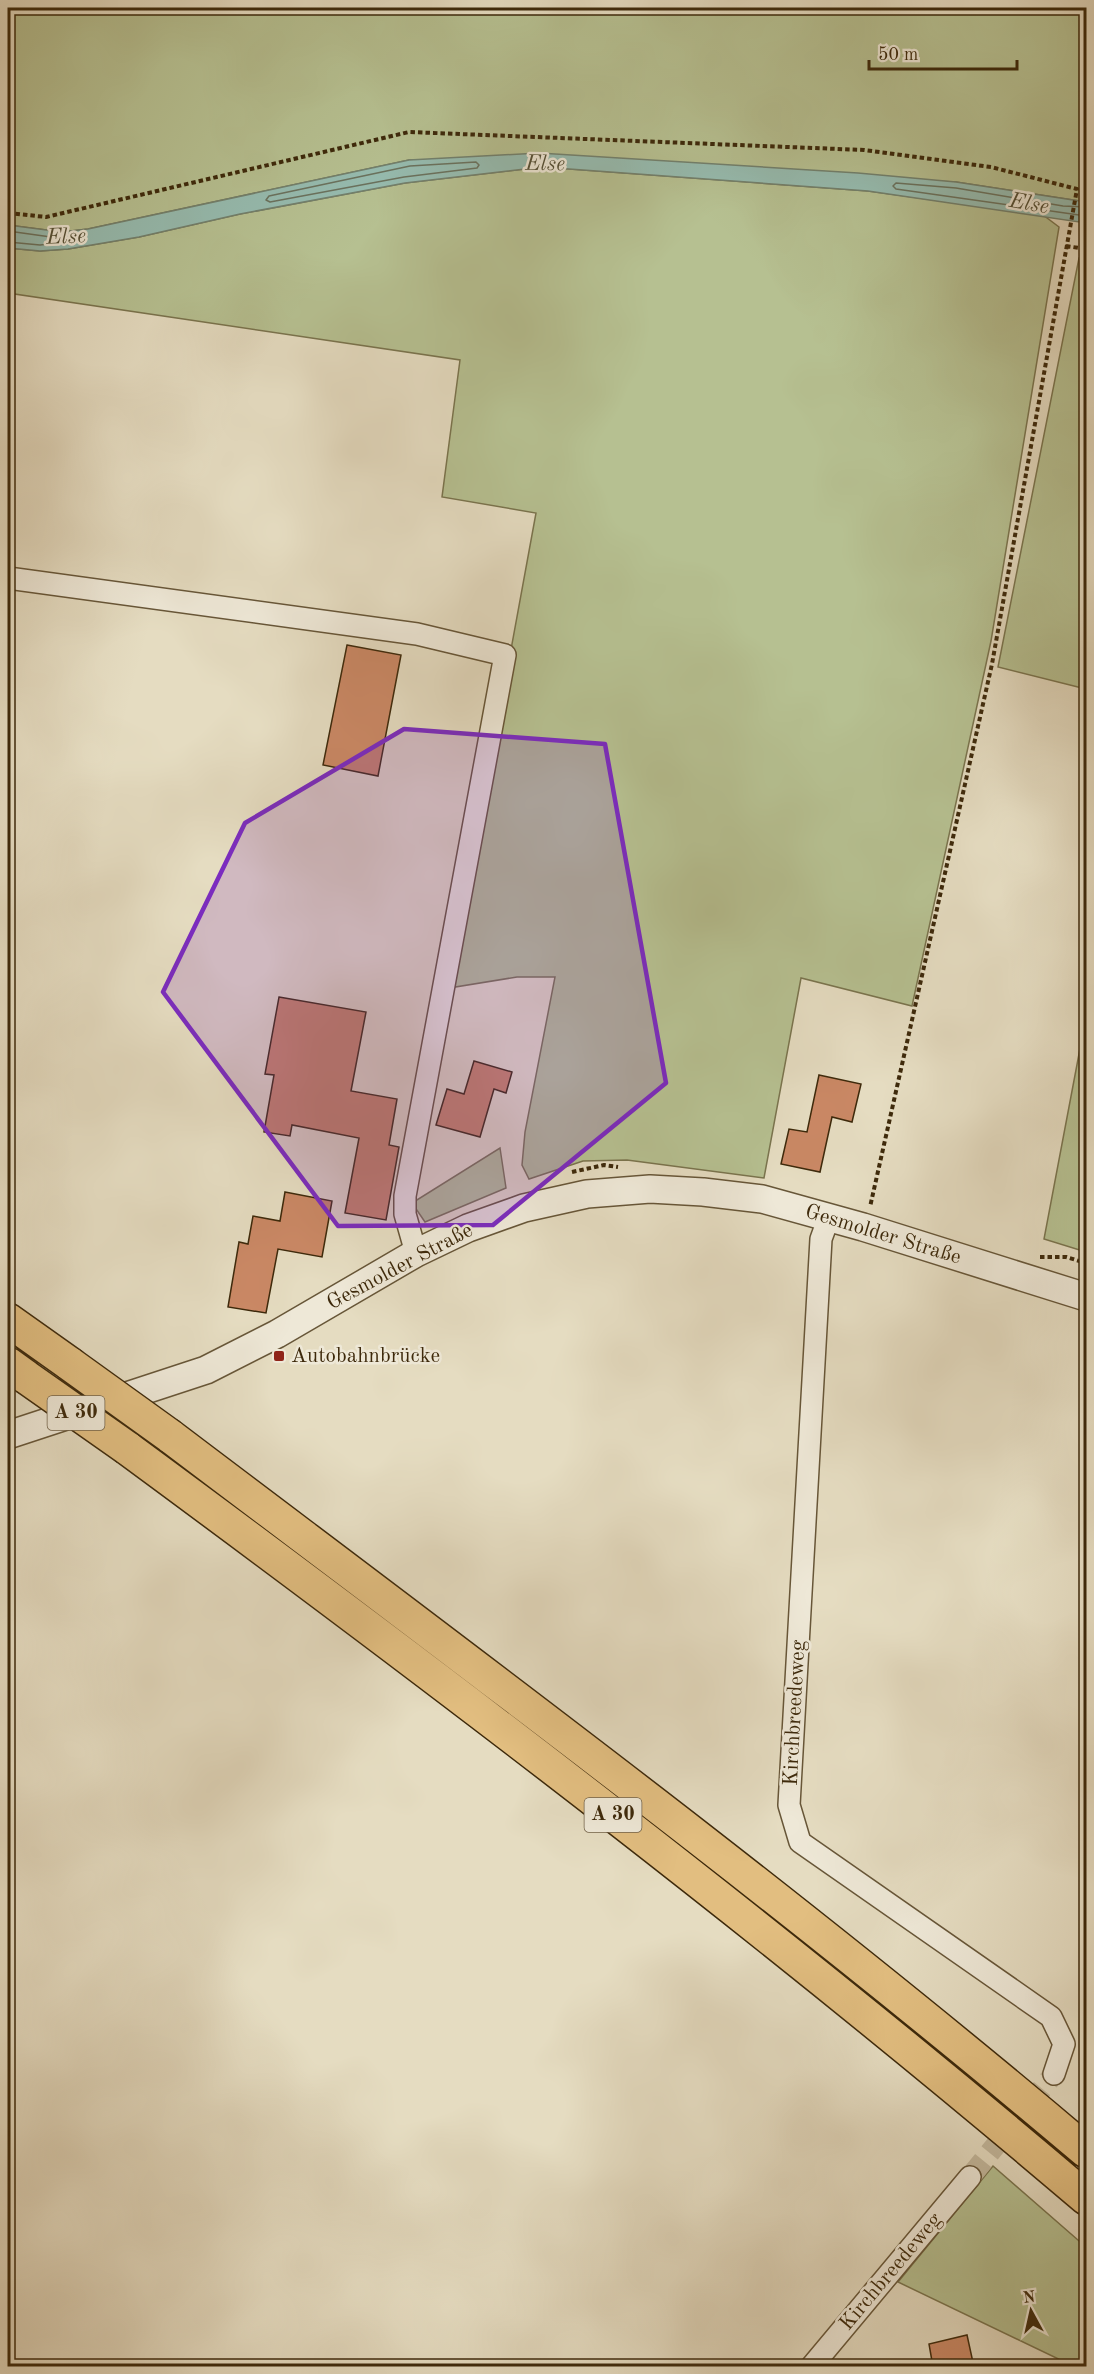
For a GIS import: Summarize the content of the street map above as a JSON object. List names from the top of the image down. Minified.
{"streets":{"highway":["A 30"],"street":["Gesmolder Straße","Kirchbreedeweg"]},"crossings":[["Gesmolder Straße","Kirchbreedeweg"]],"water":["Else"],"places":{"transit":["Autobahnbrücke"]},"scale_bar":"50 m","north":"top"}
